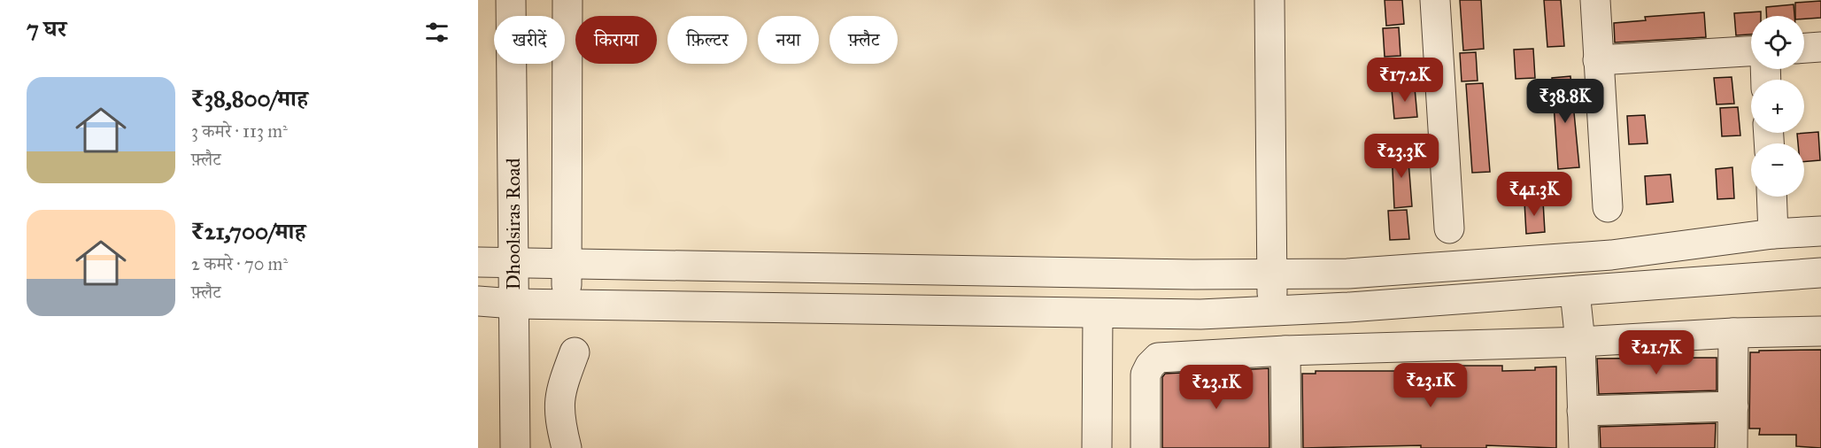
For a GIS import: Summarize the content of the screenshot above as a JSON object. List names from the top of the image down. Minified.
{"streets":{"street":["Dhoolsiras Road"]},"page":{"heading":"7 घर","map_buttons":["+","−"],"chip":["खरीदें","किराया","फ़िल्टर","नया","फ़्लैट"],"price":["₹17.2K","₹38.8K","₹23.3K","₹41.3K","₹21.7K","₹23.1K","₹23.1K"],"list":[{"name":"₹38,800/माह","note":"3 कमरे · 113 m² · फ़्लैट"},{"name":"₹21,700/माह","note":"2 कमरे · 70 m² · फ़्लैट"}]}}
